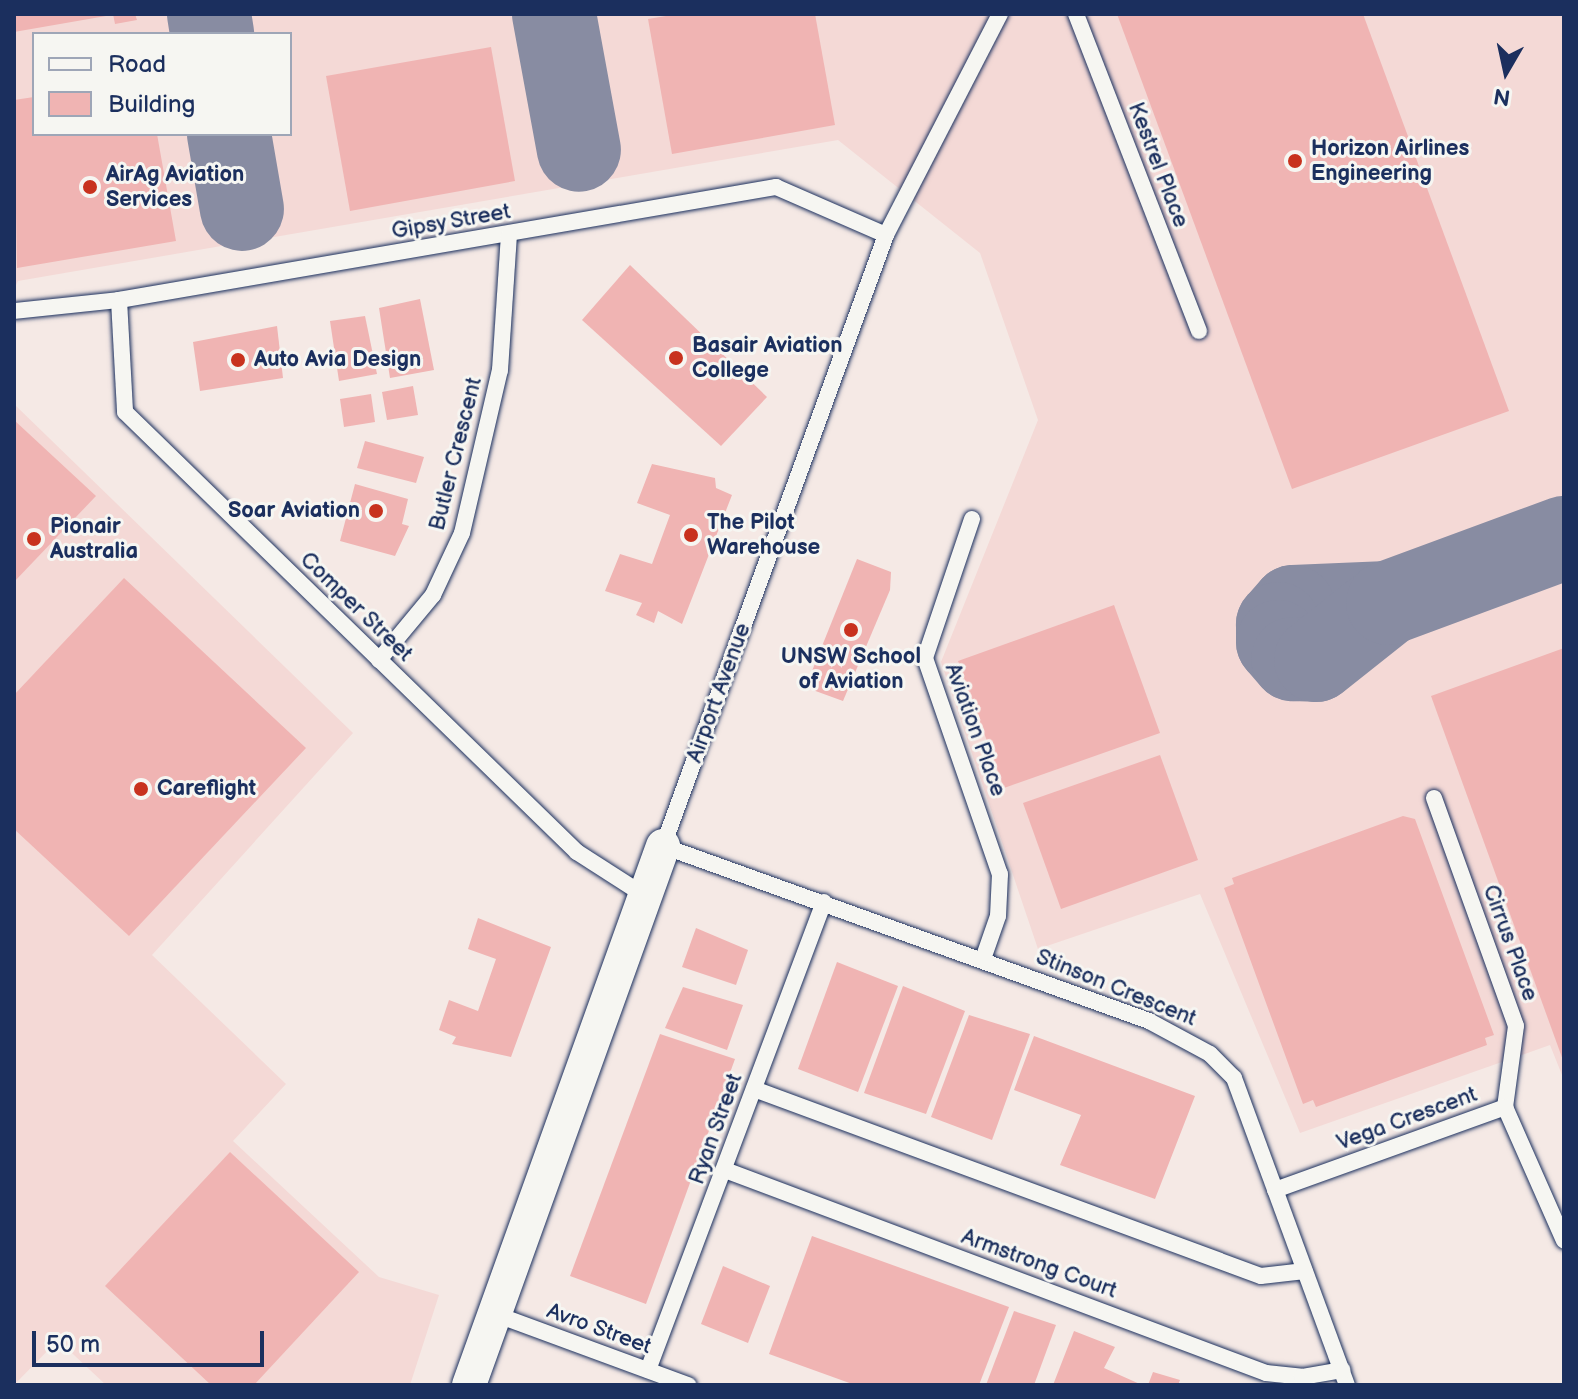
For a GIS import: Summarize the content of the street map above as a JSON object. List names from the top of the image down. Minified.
{"streets":{"street":["Airport Avenue"],"lane":["Kestrel Place","Gipsy Street","Butler Crescent","Comper Street","Aviation Place","Cirrus Place","Stinson Crescent","Vega Crescent","Ryan Street","Armstrong Court","Avro Street"]},"crossings":[["Gipsy Street","Butler Crescent"],["Gipsy Street","Comper Street"],["Gipsy Street","Airport Avenue"],["Butler Crescent","Comper Street"],["Comper Street","Airport Avenue"],["Airport Avenue","Stinson Crescent"],["Airport Avenue","Avro Street"],["Aviation Place","Stinson Crescent"],["Cirrus Place","Vega Crescent"],["Stinson Crescent","Vega Crescent"],["Stinson Crescent","Ryan Street"],["Stinson Crescent","Armstrong Court"],["Ryan Street","Armstrong Court"],["Ryan Street","Avro Street"]],"places":["Horizon Airlines Engineering","AirAg Aviation Services","Basair Aviation College","Auto Avia Design","Soar Aviation","The Pilot Warehouse","Pionair Australia","UNSW School of Aviation","Careflight"],"legend":["Road","Building"],"scale_bar":"50 m","north":"bottom"}
